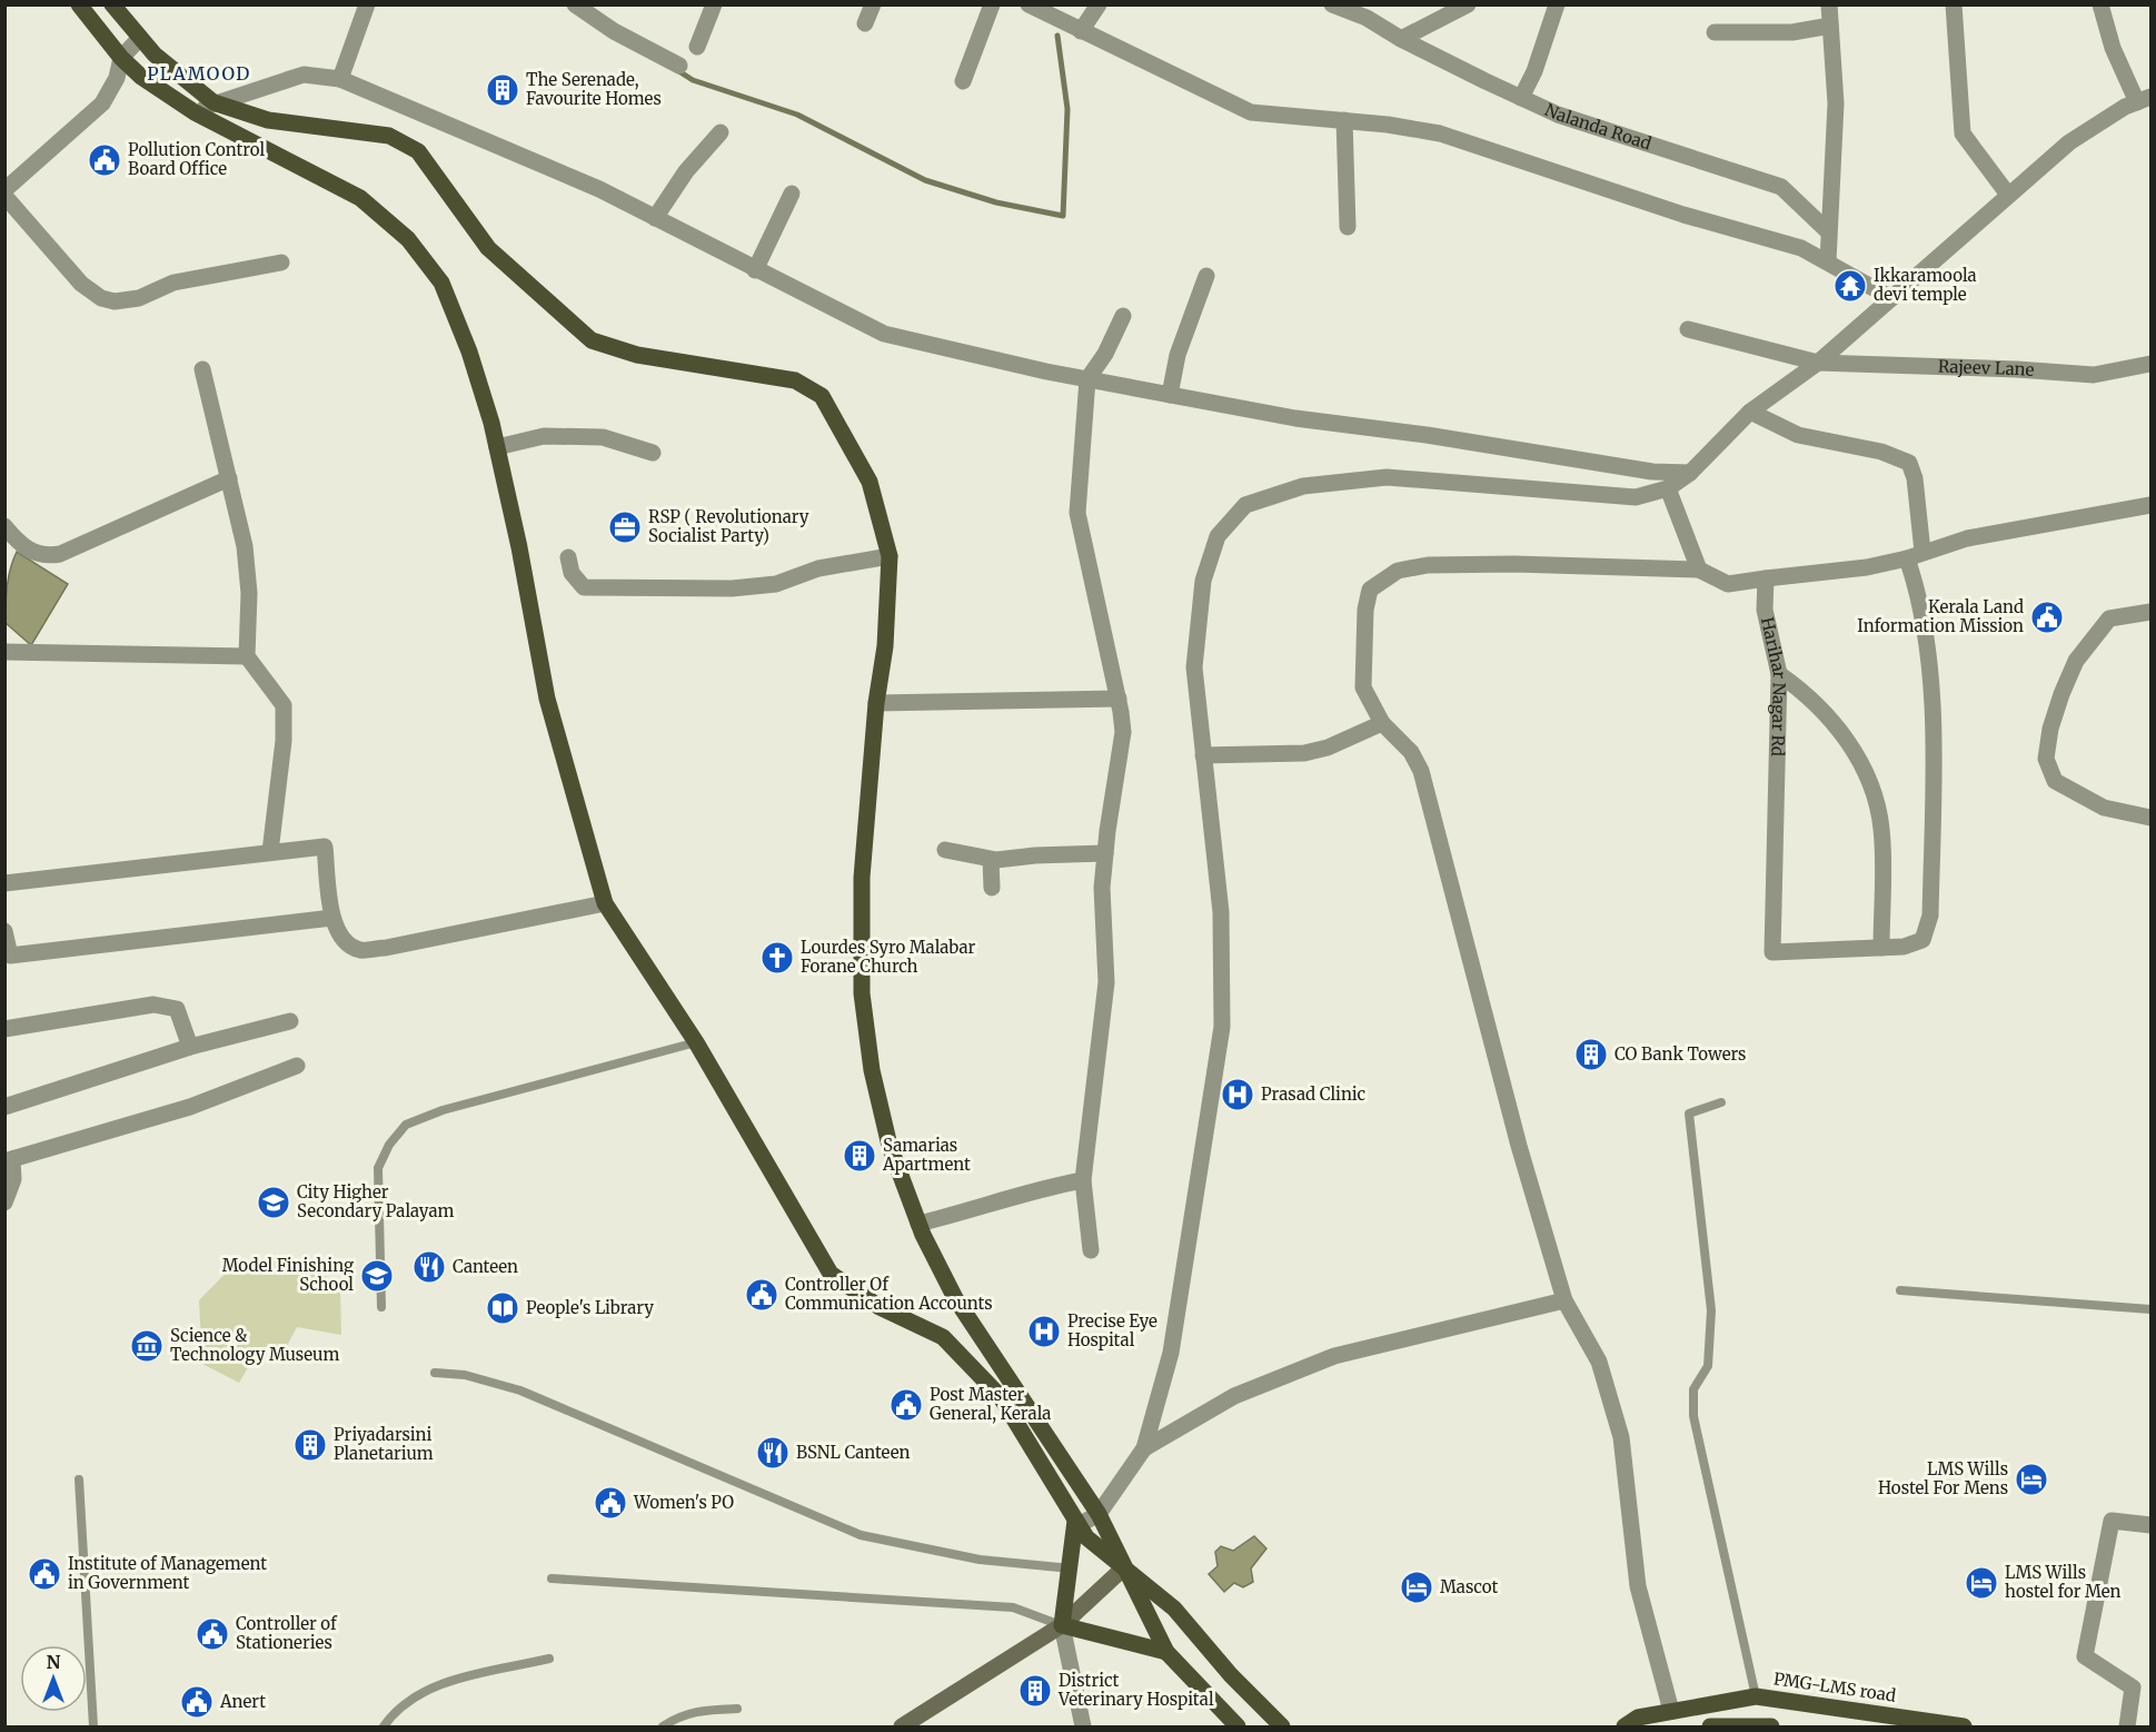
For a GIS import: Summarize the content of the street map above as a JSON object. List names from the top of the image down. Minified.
{"streets":{"main road":["PMG-LMS road"],"street":["Nalanda Road","Rajeev Lane","Harihar Nagar Rd"]},"districts":["PLAMOOD"],"places":{"building":["The Serenade, Favourite Homes","CO Bank Towers","Samarias Apartment","Priyadarsini Planetarium","District Veterinary Hospital"],"public building":["Pollution Control Board Office","Kerala Land Information Mission","Controller Of Communication Accounts","Post Master General, Kerala","Women's PO","Institute of Management in Government","Controller of Stationeries","Anert"],"temple":["Ikkaramoola devi temple"],"office":["RSP ( Revolutionary Socialist Party)"],"church":["Lourdes Syro Malabar Forane Church"],"hospital":["Prasad Clinic","Precise Eye Hospital"],"school or university":["City Higher Secondary Palayam","Model Finishing School"],"restaurant":["Canteen","BSNL Canteen"],"library":["People's Library"],"museum":["Science & Technology Museum"],"hotel":["LMS Wills Hostel For Mens","LMS Wills hostel for Men","Mascot"]},"north":"top"}
